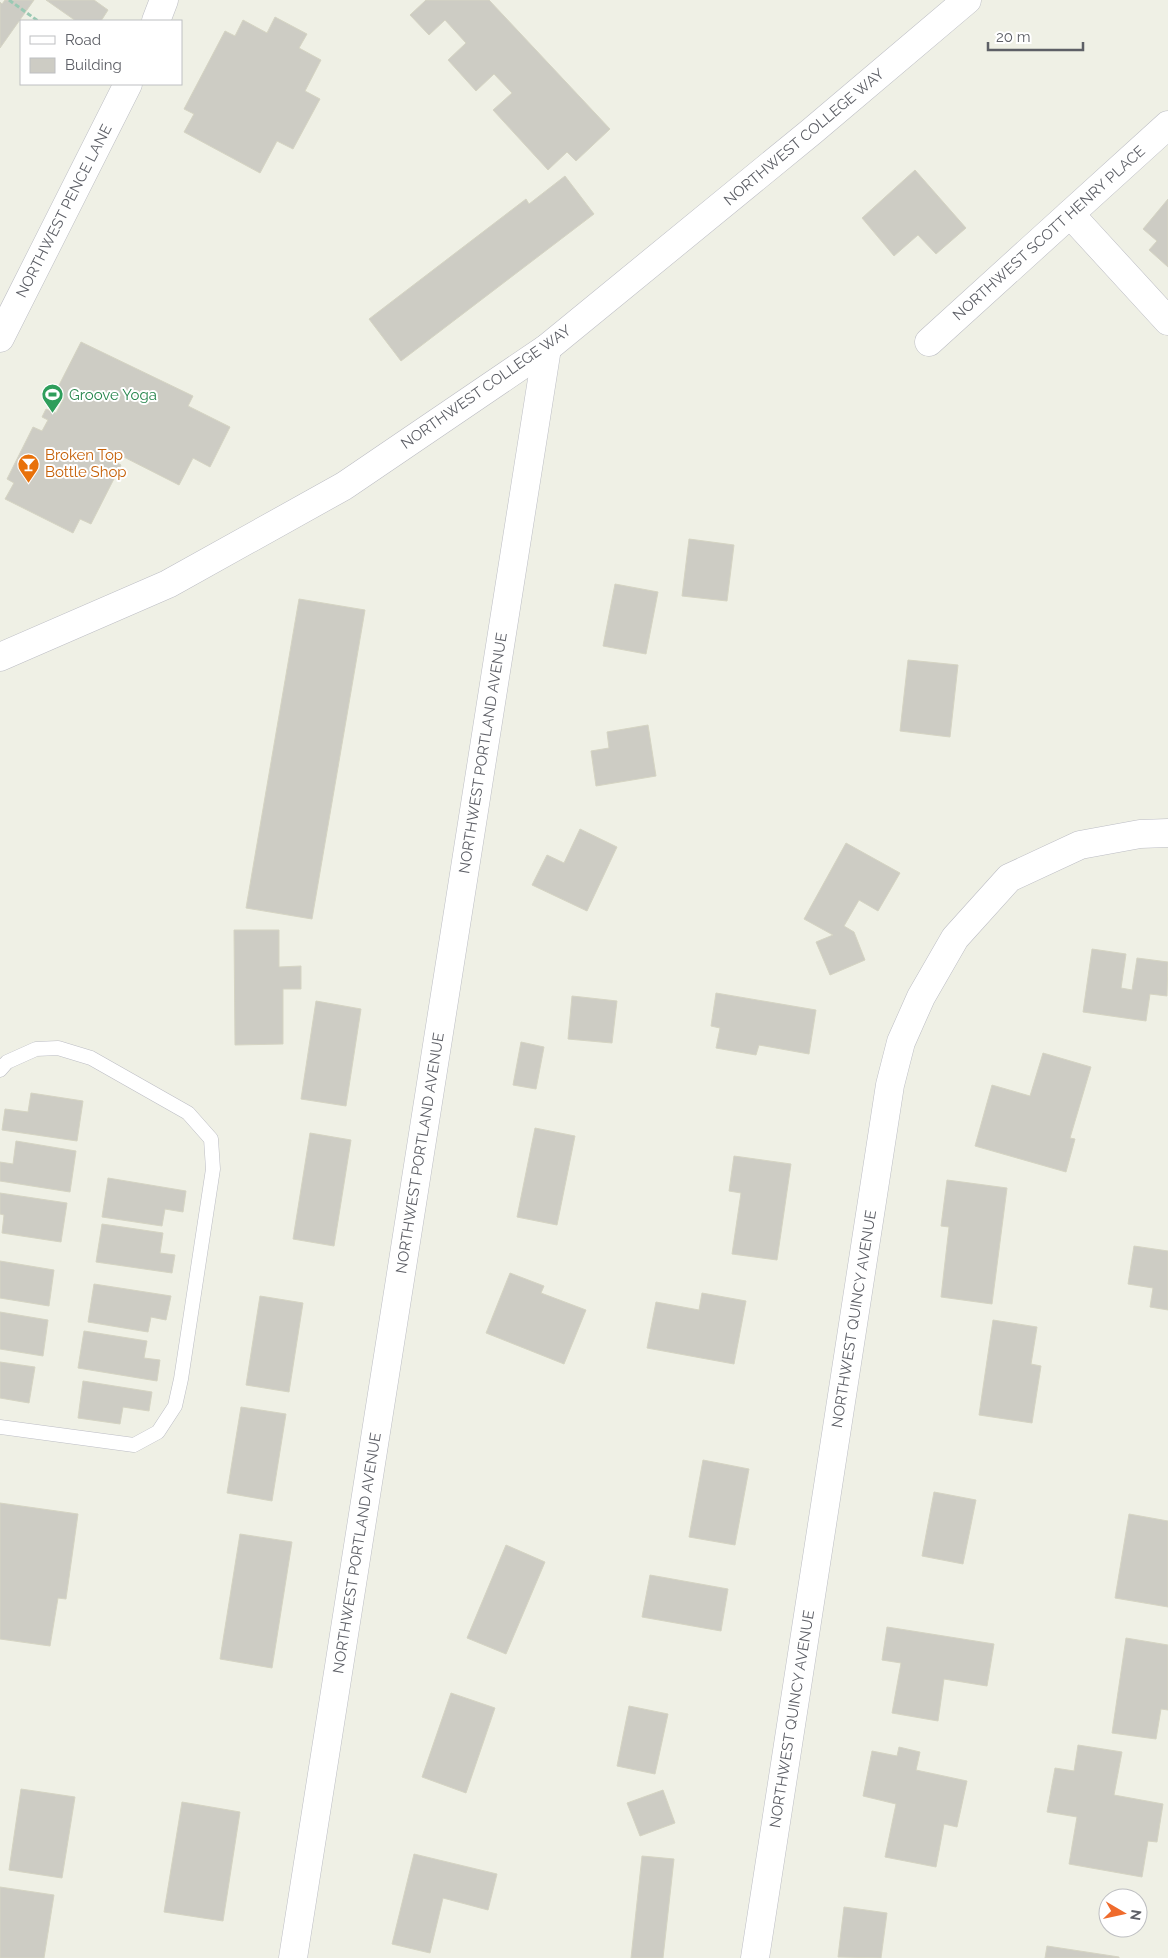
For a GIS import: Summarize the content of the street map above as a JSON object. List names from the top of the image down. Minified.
{"streets":{"street":["NORTHWEST COLLEGE WAY","NORTHWEST PENCE LANE","NORTHWEST SCOTT HENRY PLACE","NORTHWEST PORTLAND AVENUE","NORTHWEST QUINCY AVENUE"]},"crossings":[["NORTHWEST COLLEGE WAY","NORTHWEST PORTLAND AVENUE"]],"places":{"sports":["Groove Yoga"],"bar":["Broken Top Bottle Shop"]},"legend":["Road","Building"],"scale_bar":"20 m","north":"right"}
